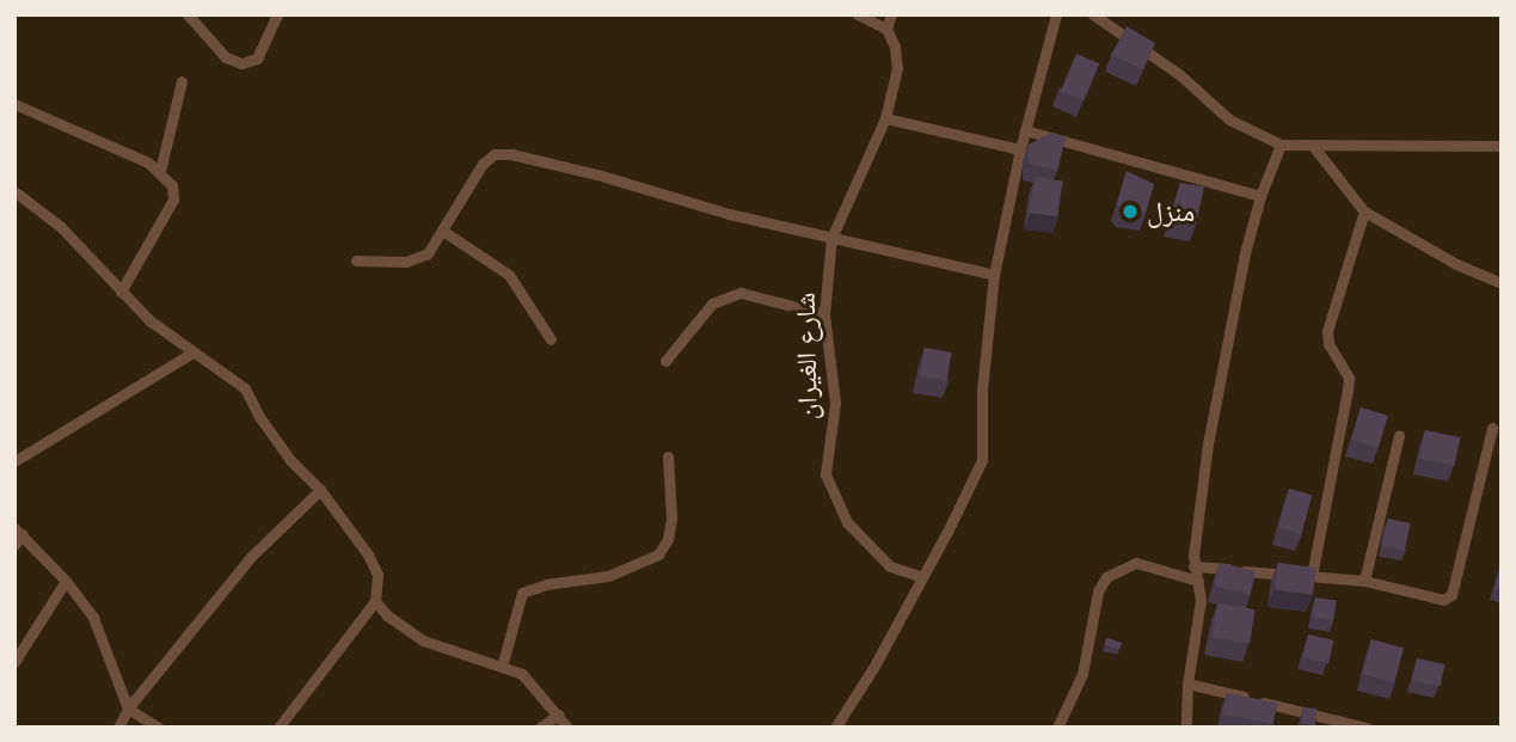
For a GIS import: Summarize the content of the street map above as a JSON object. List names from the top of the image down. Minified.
{"streets":{"street":["شارع الغيران"]},"places":["منزل"]}
